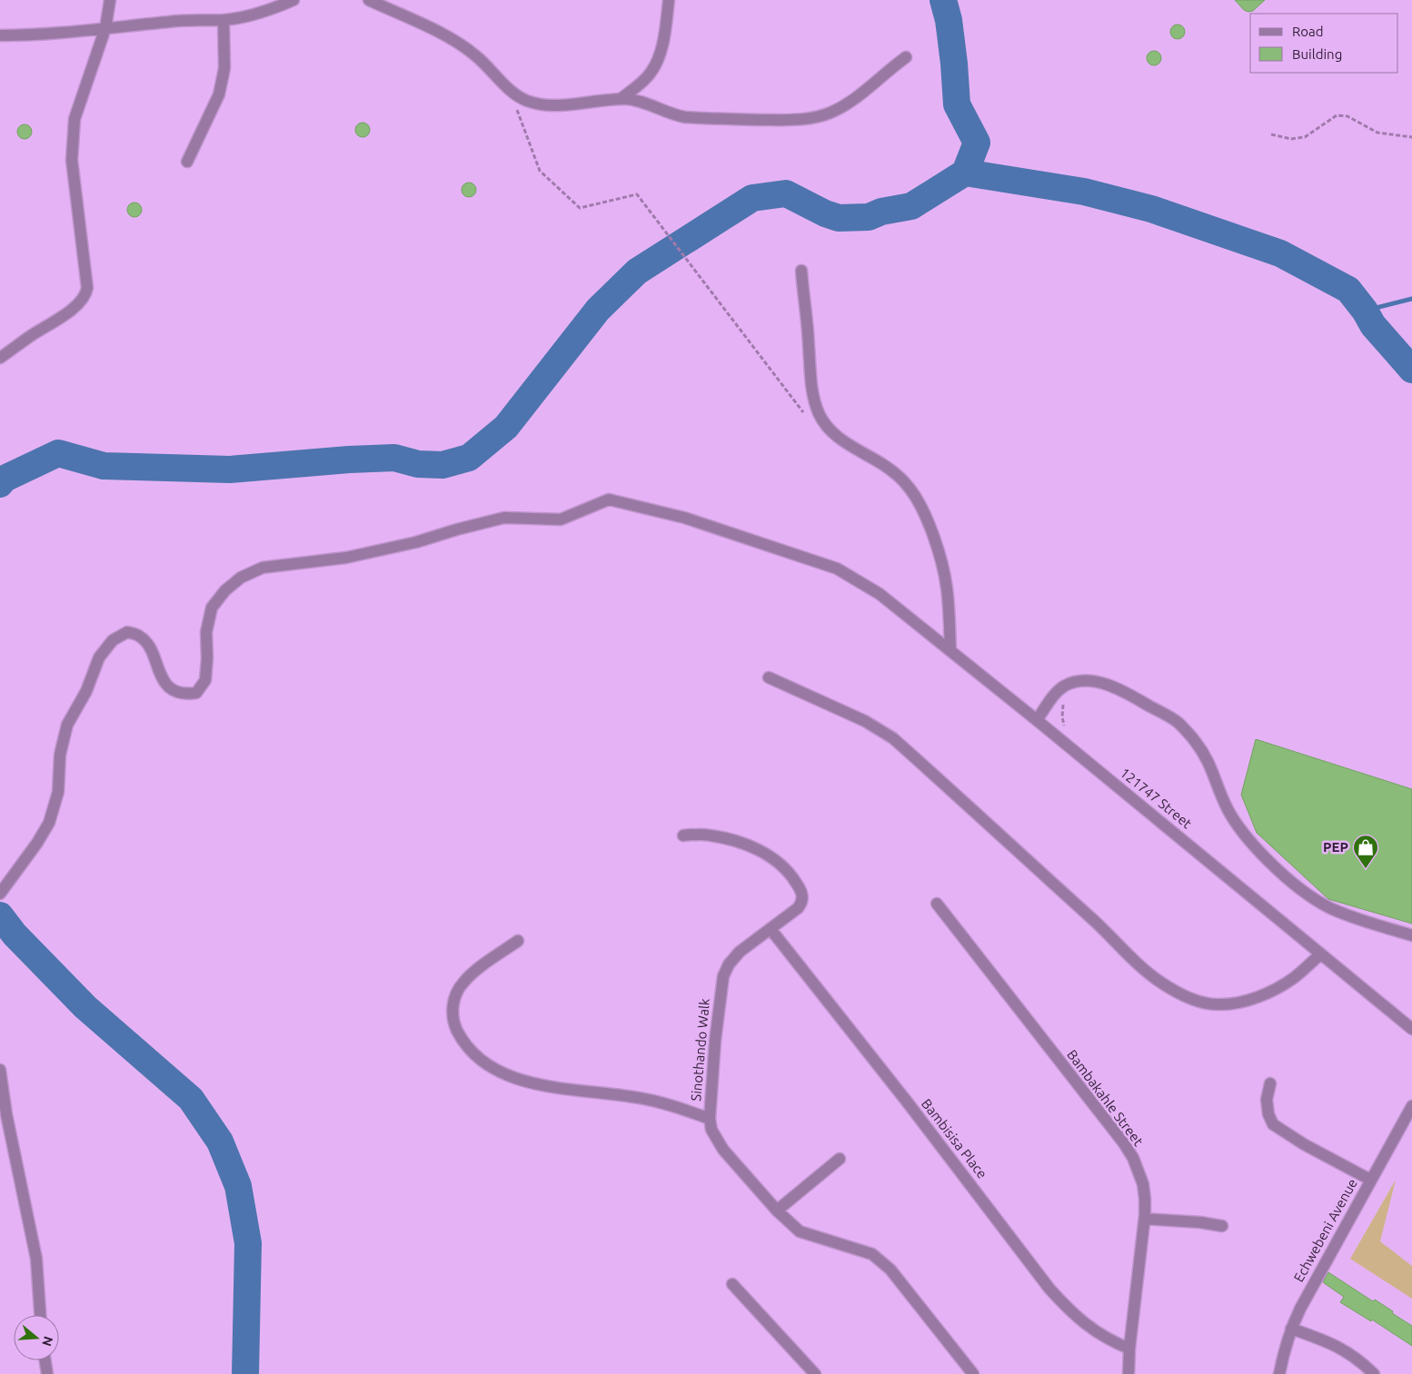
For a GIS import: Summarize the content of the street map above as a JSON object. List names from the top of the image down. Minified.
{"streets":{"street":["121747 Street","Sinothando Walk","Bambakahle Street","Bambisisa Place","Echwebeni Avenue"]},"crossings":[["Sinothando Walk","Bambisisa Place"],["Bambakahle Street","Bambisisa Place"]],"places":{"shop":["PEP"]},"legend":["Road","Building"],"north":"right"}
